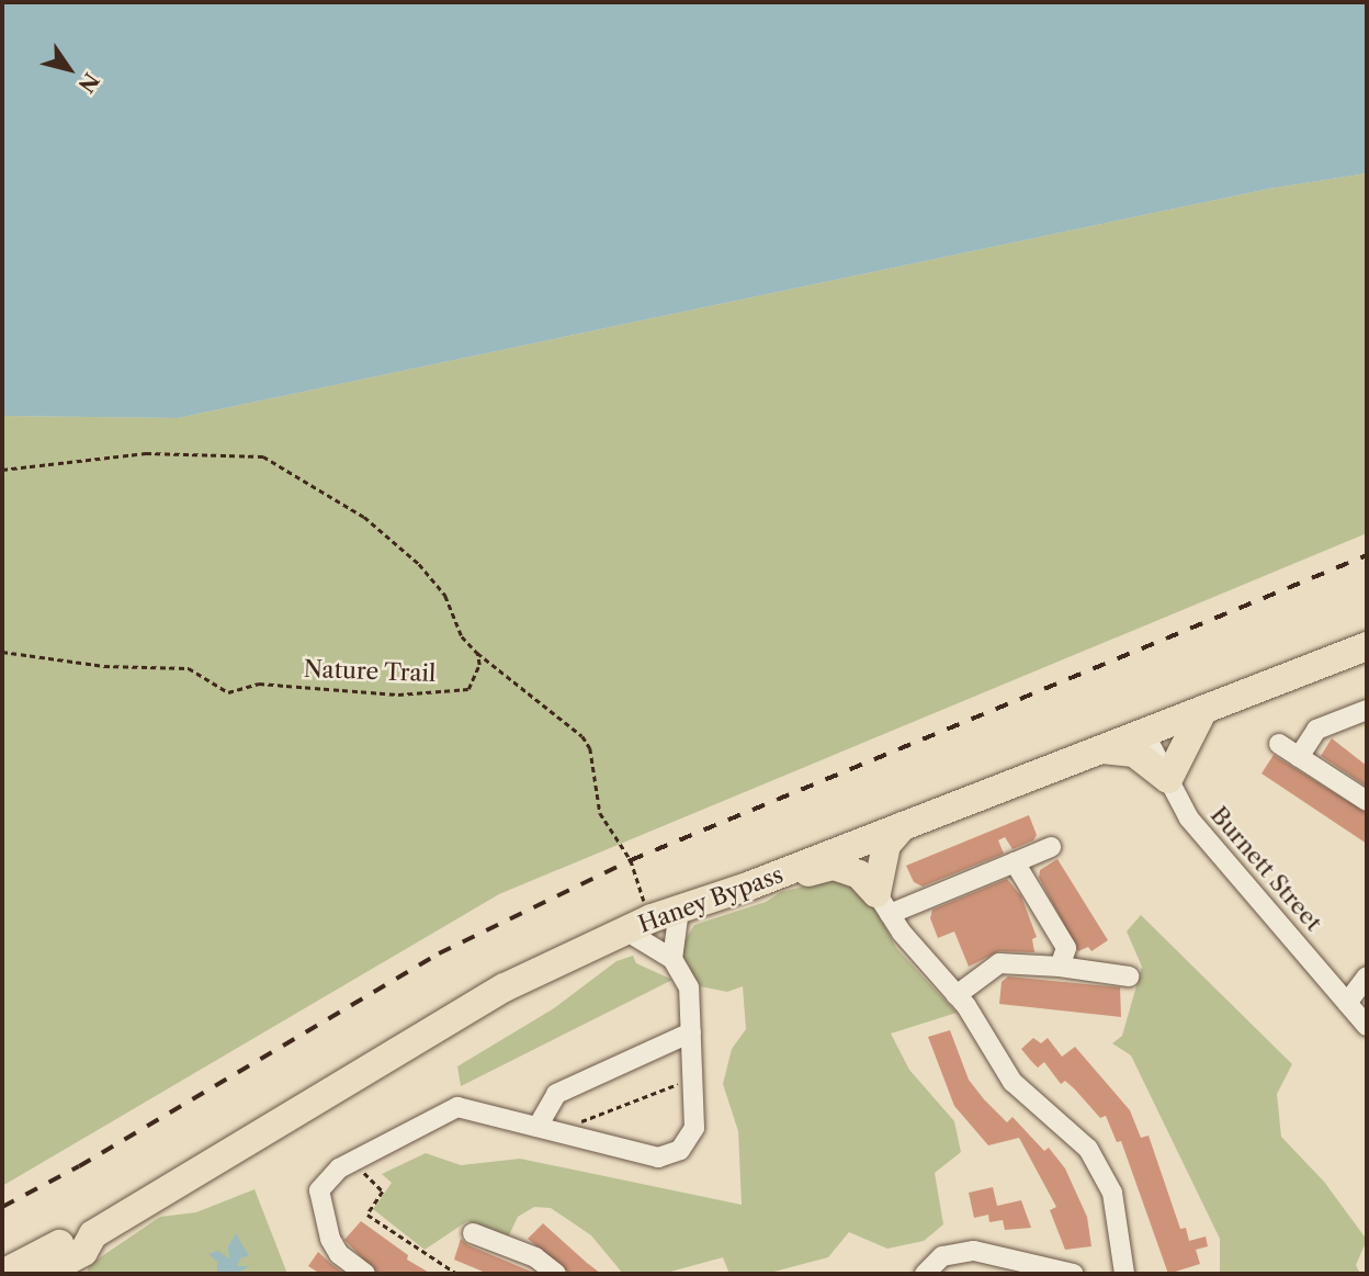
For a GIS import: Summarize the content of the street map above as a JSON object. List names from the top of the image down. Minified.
{"streets":{"highway":["Haney Bypass"],"street":["Burnett Street"],"path":["Nature Trail"]},"crossings":[["Burnett Street","Haney Bypass"]],"north":"bottom right"}
